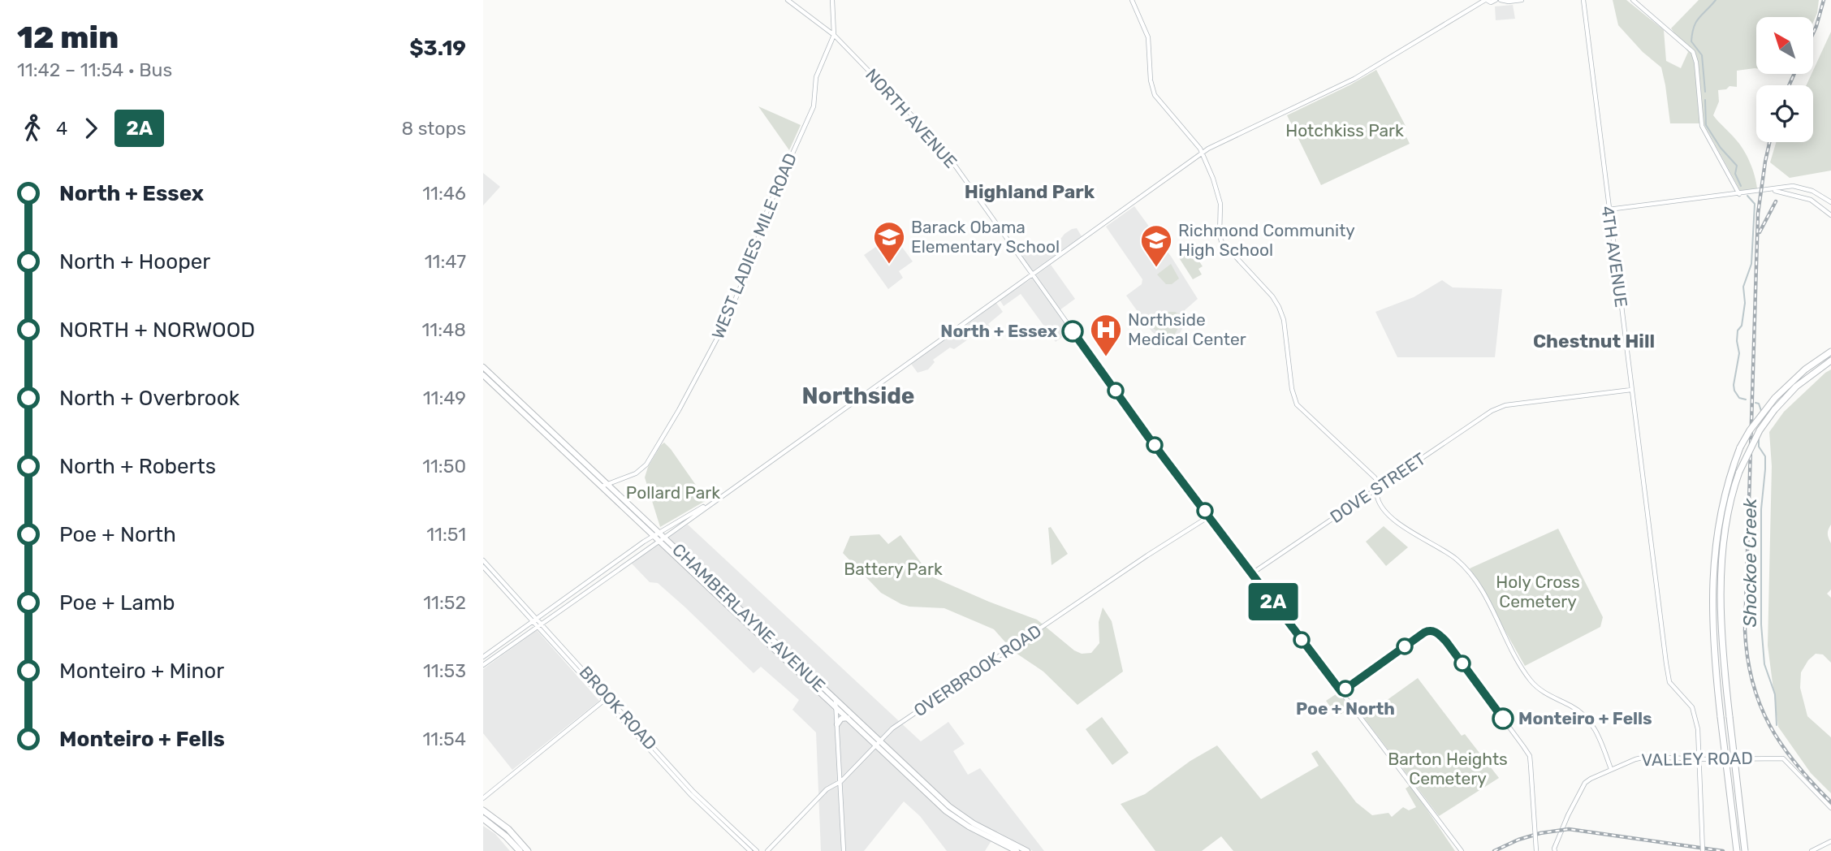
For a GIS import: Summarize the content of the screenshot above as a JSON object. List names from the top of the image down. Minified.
{"streets":{"main road":["CHAMBERLAYNE AVENUE"],"street":["NORTH AVENUE","WEST LADIES MILE ROAD","4TH AVENUE","DOVE STREET","OVERBROOK ROAD","BROOK ROAD","VALLEY ROAD"]},"crossings":[["NORTH AVENUE","WEST LADIES MILE ROAD"],["NORTH AVENUE","DOVE STREET"],["NORTH AVENUE","OVERBROOK ROAD"],["WEST LADIES MILE ROAD","CHAMBERLAYNE AVENUE"],["4TH AVENUE","DOVE STREET"],["CHAMBERLAYNE AVENUE","OVERBROOK ROAD"]],"districts":["Highland Park","Chestnut Hill","Northside"],"water":["Shockoe Creek"],"parks":["Hotchkiss Park","Pollard Park","Battery Park","Holy Cross Cemetery","Barton Heights Cemetery"],"places":{"school or university":["Barack Obama Elementary School","Richmond Community High School"],"other":["North + Essex","Poe + North","Monteiro + Fells"],"hospital":["Northside Medical Center"]},"lines":["bus line 2A"],"north":"top left","page":{"heading":["12 min","11:42 – 11:54 · Bus","$3.19"],"on_map":"2A","legs":["4","2A","8 stops"],"list":[{"name":"North + Essex","value":"11:46"},{"name":"North + Hooper","value":"11:47"},{"name":"NORTH + NORWOOD","value":"11:48"},{"name":"North + Overbrook","value":"11:49"},{"name":"North + Roberts","value":"11:50"},{"name":"Poe + North","value":"11:51"},{"name":"Poe + Lamb","value":"11:52"},{"name":"Monteiro + Minor","value":"11:53"},{"name":"Monteiro + Fells","value":"11:54"}]}}
